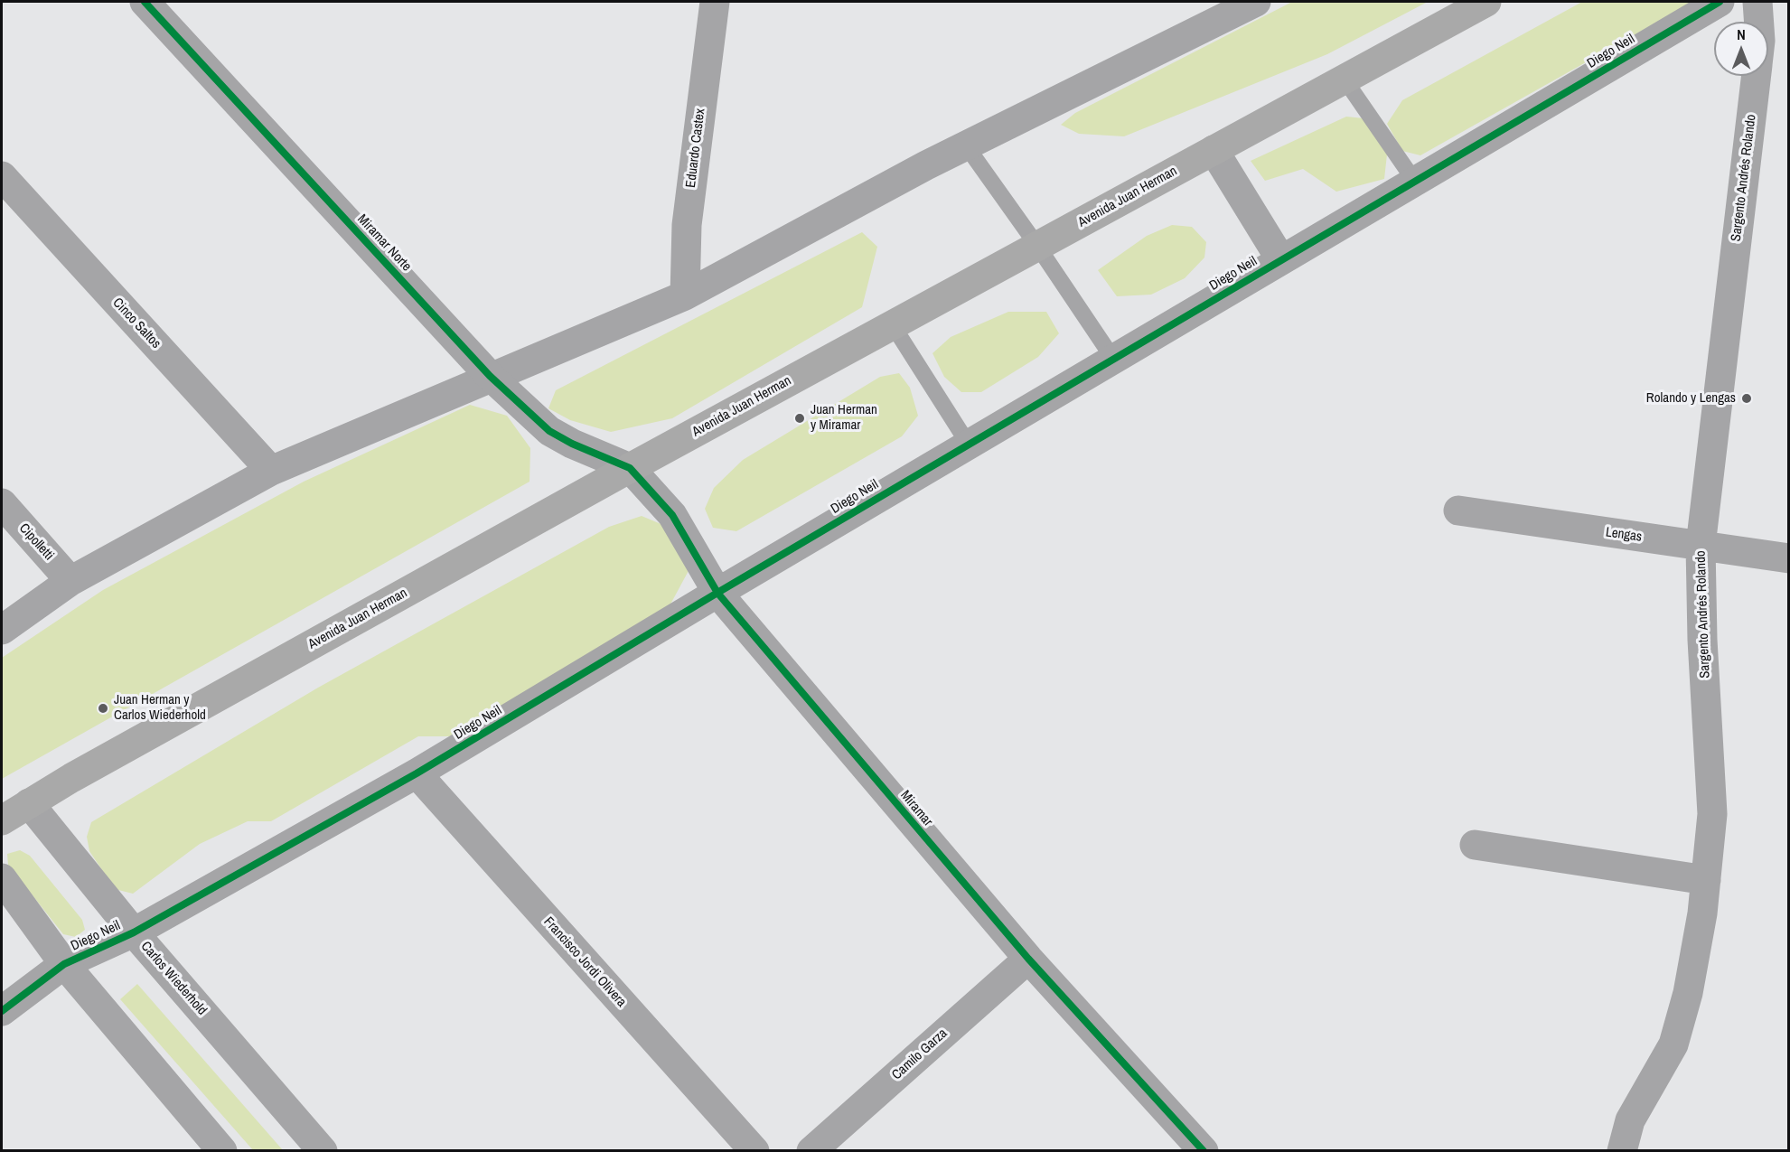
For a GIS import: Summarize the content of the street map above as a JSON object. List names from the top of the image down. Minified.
{"streets":{"main road":["Avenida Juan Herman"],"street":["Diego Neil","Eduardo Castex","Sargento Andrés Rolando","Miramar Norte","Cinco Saltos","Lengas","Cipolletti","Miramar","Francisco Jordi Olivera","Carlos Wiederhold","Camilo Garza"]},"crossings":[["Diego Neil","Miramar"],["Diego Neil","Francisco Jordi Olivera"],["Diego Neil","Carlos Wiederhold"],["Sargento Andrés Rolando","Lengas"],["Avenida Juan Herman","Miramar Norte"],["Avenida Juan Herman","Miramar"],["Avenida Juan Herman","Carlos Wiederhold"],["Miramar Norte","Miramar"],["Miramar","Camilo Garza"]],"places":["Rolando y Lengas","Juan Herman y Miramar","Juan Herman y Carlos Wiederhold"],"north":"top"}
